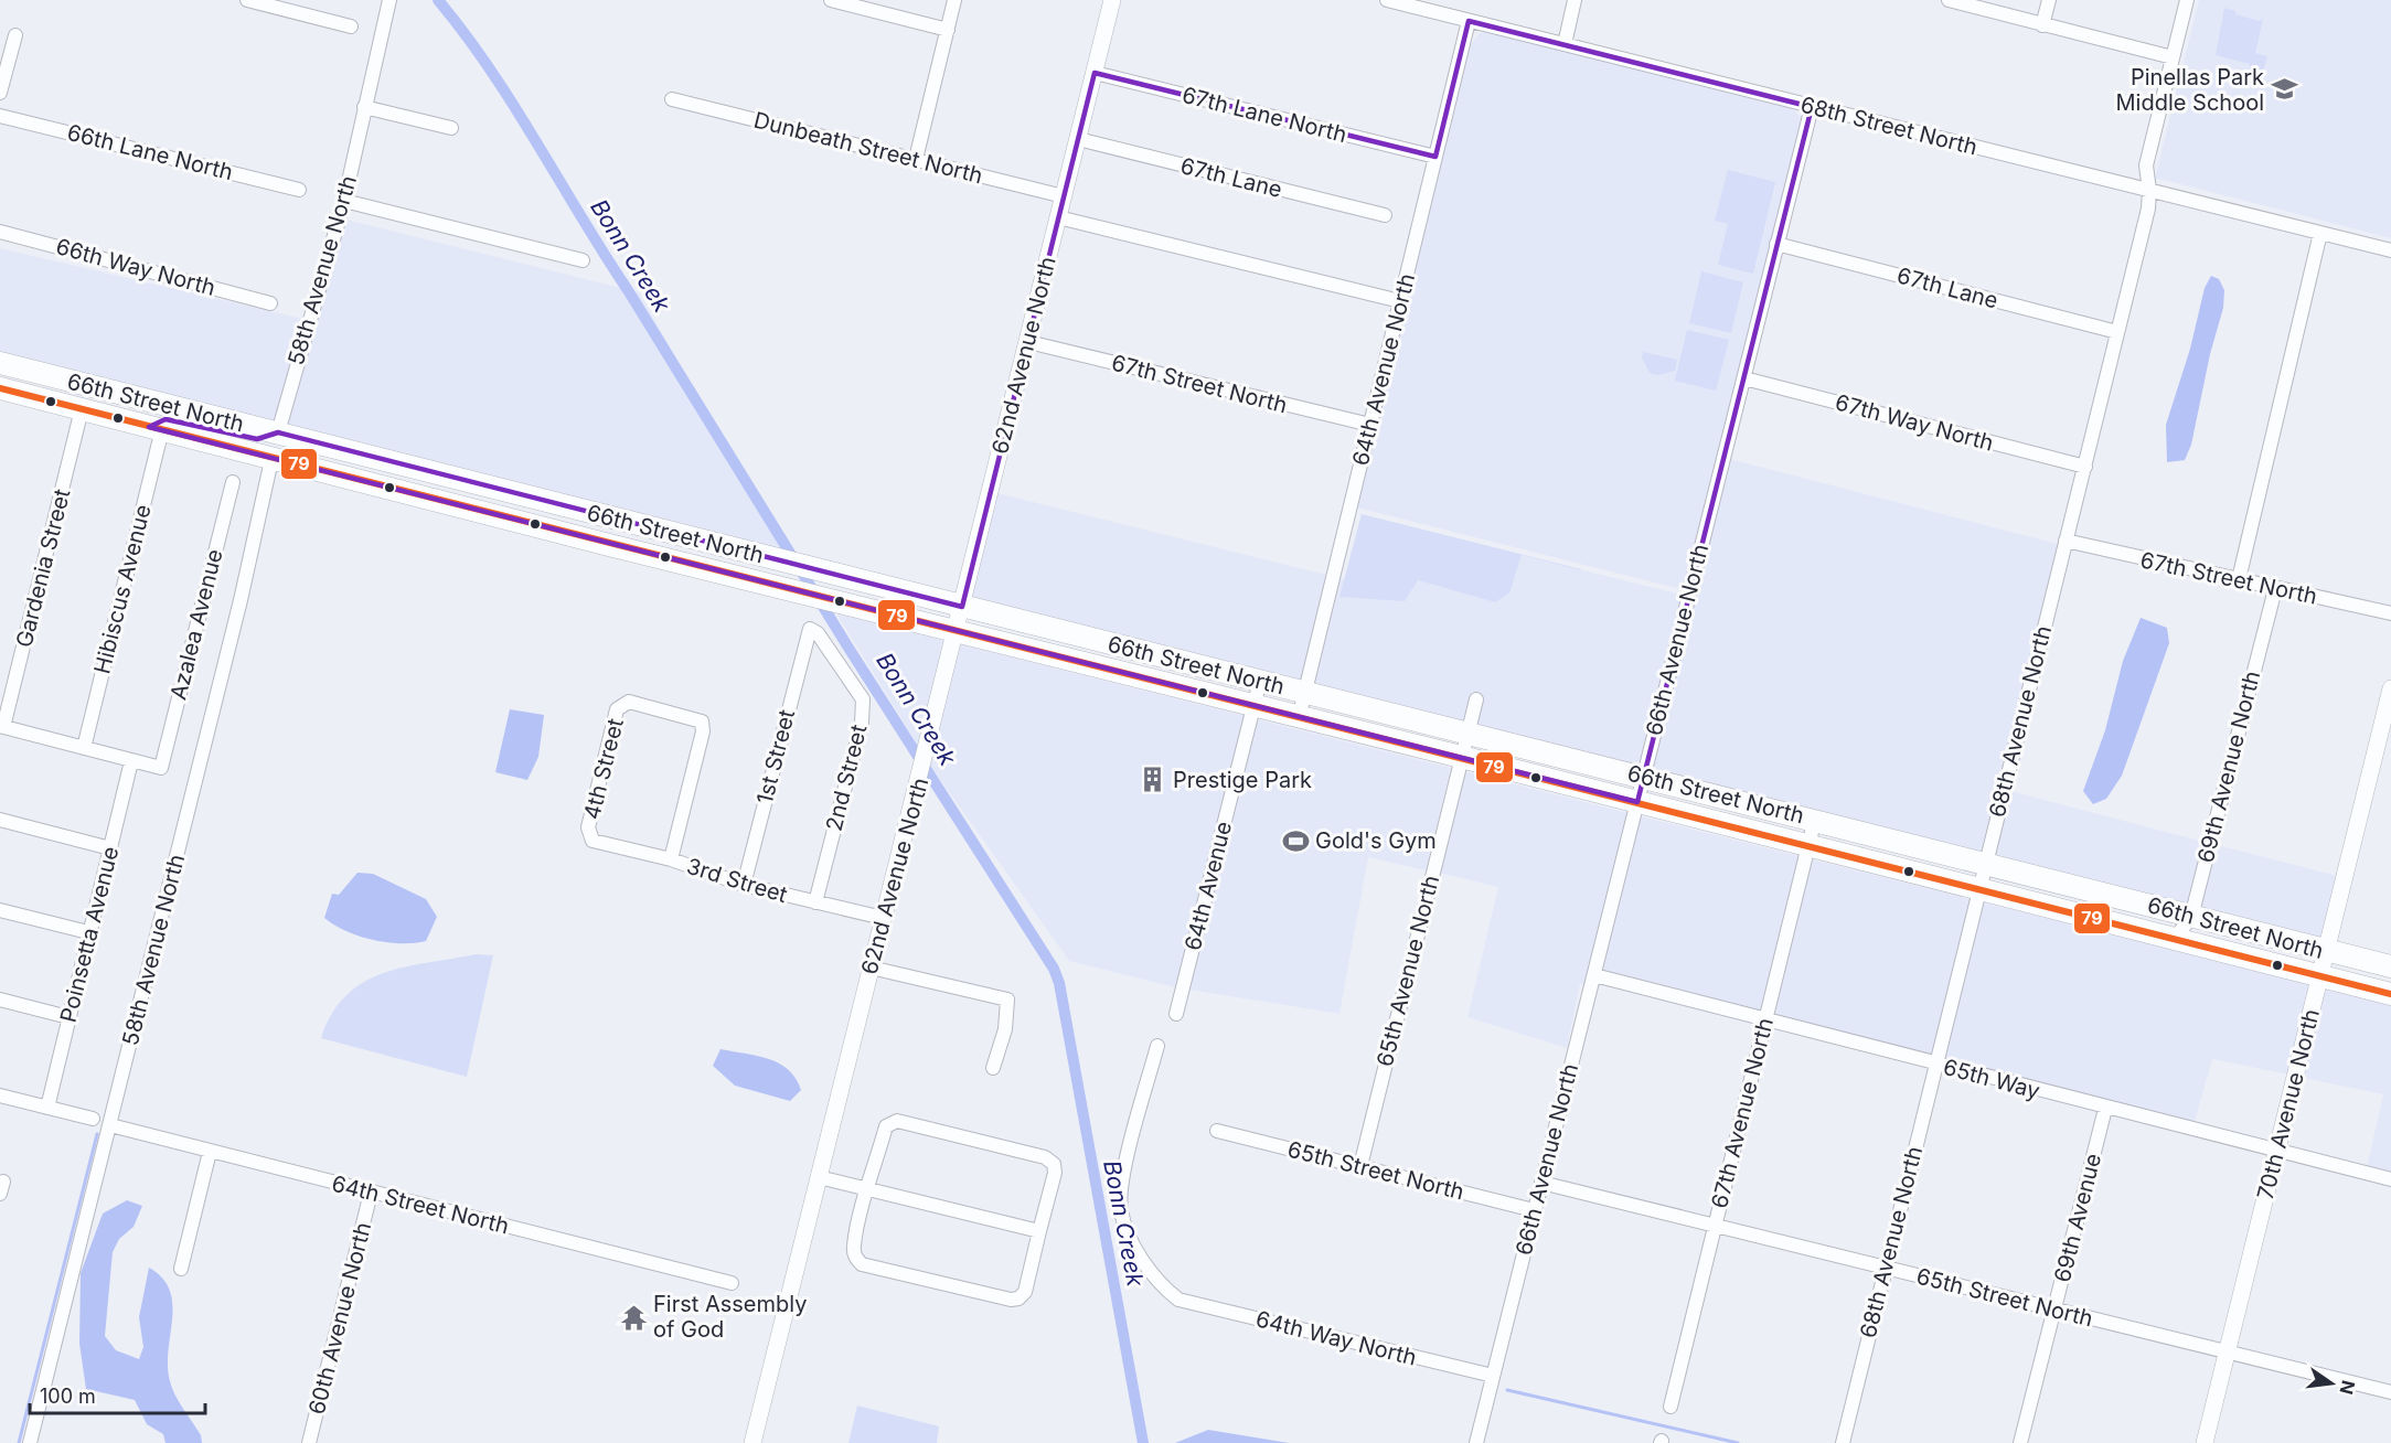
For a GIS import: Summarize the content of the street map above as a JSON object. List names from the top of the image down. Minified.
{"streets":{"main road":["66th Street North"],"street":["67th Lane North","68th Street North","Dunbeath Street North","66th Lane North","67th Lane","66th Way North","58th Avenue North","62nd Avenue North","64th Avenue North","67th Street North","67th Way North","Gardenia Street","Hibiscus Avenue","Azalea Avenue","66th Avenue North","68th Avenue North","1st Street","69th Avenue North","4th Street","2nd Street","3rd Street","64th Avenue","Poinsetta Avenue","65th Avenue North","65th Way","70th Avenue North","67th Avenue North","65th Street North","64th Street North","69th Avenue","60th Avenue North","64th Way North"]},"crossings":[["67th Lane North","62nd Avenue North"],["67th Lane North","64th Avenue North"],["68th Street North","64th Avenue North"],["68th Street North","66th Avenue North"],["68th Street North","68th Avenue North"],["Dunbeath Street North","62nd Avenue North"],["67th Lane","62nd Avenue North"],["67th Lane","66th Avenue North"],["67th Lane","68th Avenue North"],["58th Avenue North","66th Street North"],["58th Avenue North","64th Street North"],["62nd Avenue North","67th Street North"],["62nd Avenue North","66th Street North"],["62nd Avenue North","3rd Street"],["64th Avenue North","67th Street North"],["64th Avenue North","66th Street North"],["67th Street North","68th Avenue North"],["67th Street North","69th Avenue North"],["66th Street North","Gardenia Street"],["66th Street North","Hibiscus Avenue"],["66th Street North","66th Avenue North"],["66th Street North","68th Avenue North"],["66th Street North","69th Avenue North"],["66th Street North","64th Avenue"],["66th Street North","65th Avenue North"],["66th Street North","70th Avenue North"],["66th Street North","67th Avenue North"],["67th Way North","66th Avenue North"],["67th Way North","68th Avenue North"],["Azalea Avenue","Poinsetta Avenue"],["66th Avenue North","65th Way"],["66th Avenue North","65th Street North"],["66th Avenue North","64th Way North"],["68th Avenue North","65th Way"],["68th Avenue North","65th Street North"],["1st Street","2nd Street"],["1st Street","3rd Street"],["4th Street","3rd Street"],["2nd Street","3rd Street"],["65th Avenue North","65th Street North"],["65th Way","70th Avenue North"],["65th Way","67th Avenue North"],["65th Way","69th Avenue"],["70th Avenue North","65th Street North"],["67th Avenue North","65th Street North"],["65th Street North","69th Avenue"],["64th Street North","60th Avenue North"]],"water":["Bonn Creek"],"places":{"school or university":["Pinellas Park Middle School"],"building":["Prestige Park"],"sports":["Gold's Gym"],"temple":["First Assembly of God"]},"lines":["transit line 79"],"scale_bar":"100 m","north":"right"}
